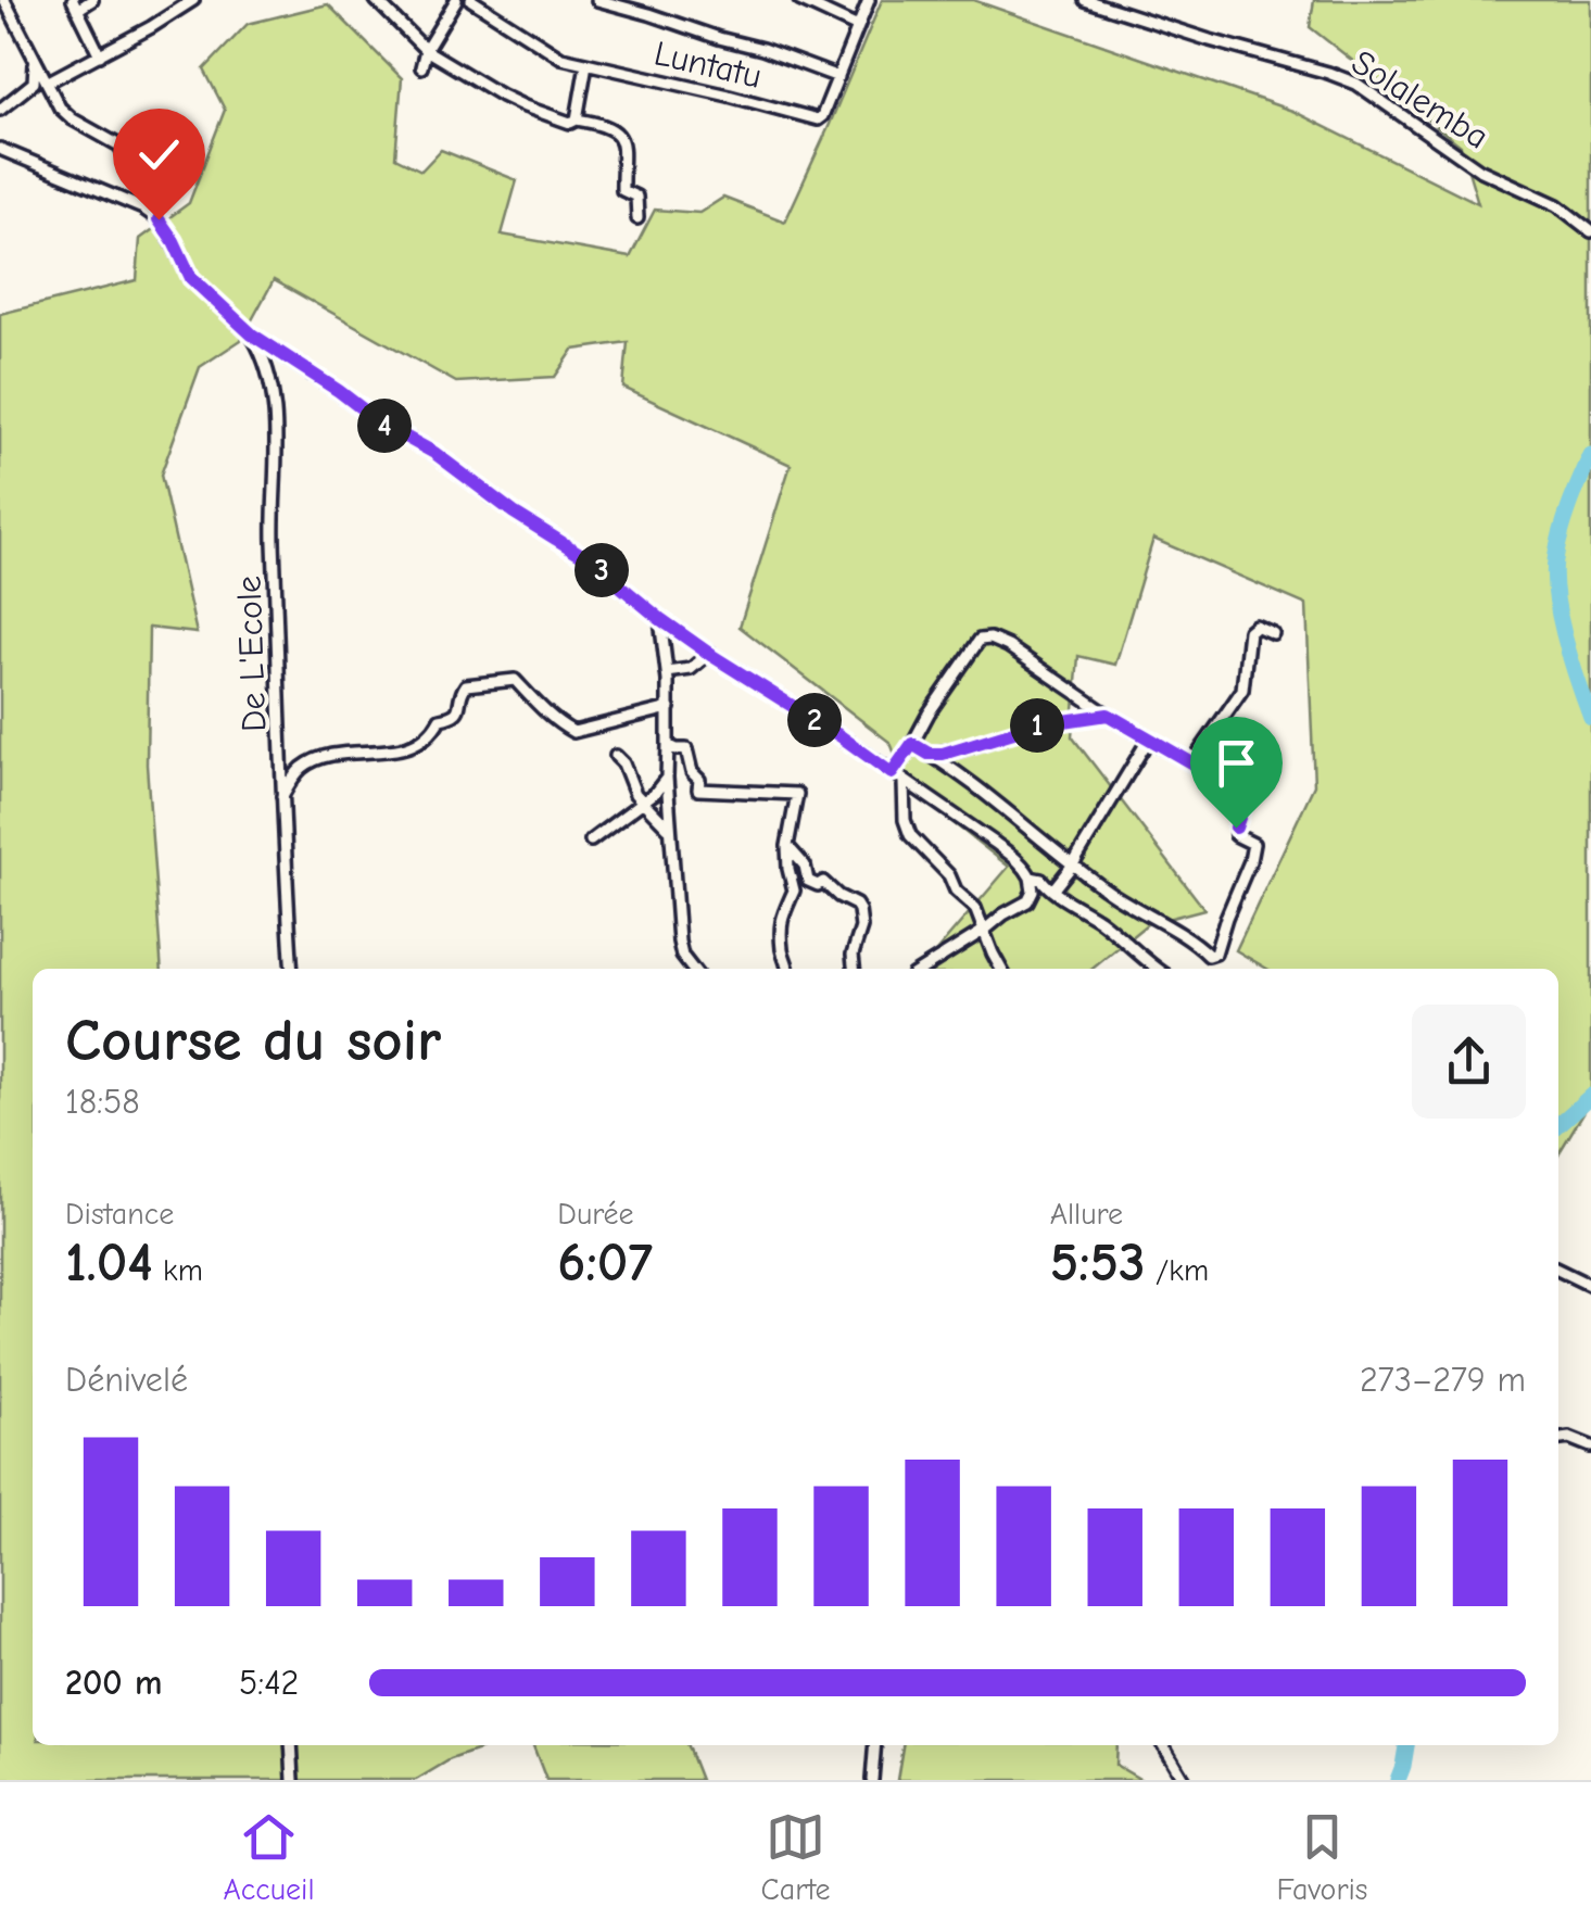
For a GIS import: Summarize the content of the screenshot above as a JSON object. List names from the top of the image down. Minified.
{"streets":{"street":["Luntatu","Solalemba","De L'Ecole"]},"page":{"pins":["4","3","2","1"],"heading":["Course du soir","18:58"],"stats":[["Distance","1.04 km"],["Durée","6:07"],["Allure","5:53 /km"]],"chart":["Dénivelé","273–279 m"],"list":[{"name":"200 m","note":"5:42"}],"tabs":["Accueil","Carte","Favoris"]}}
